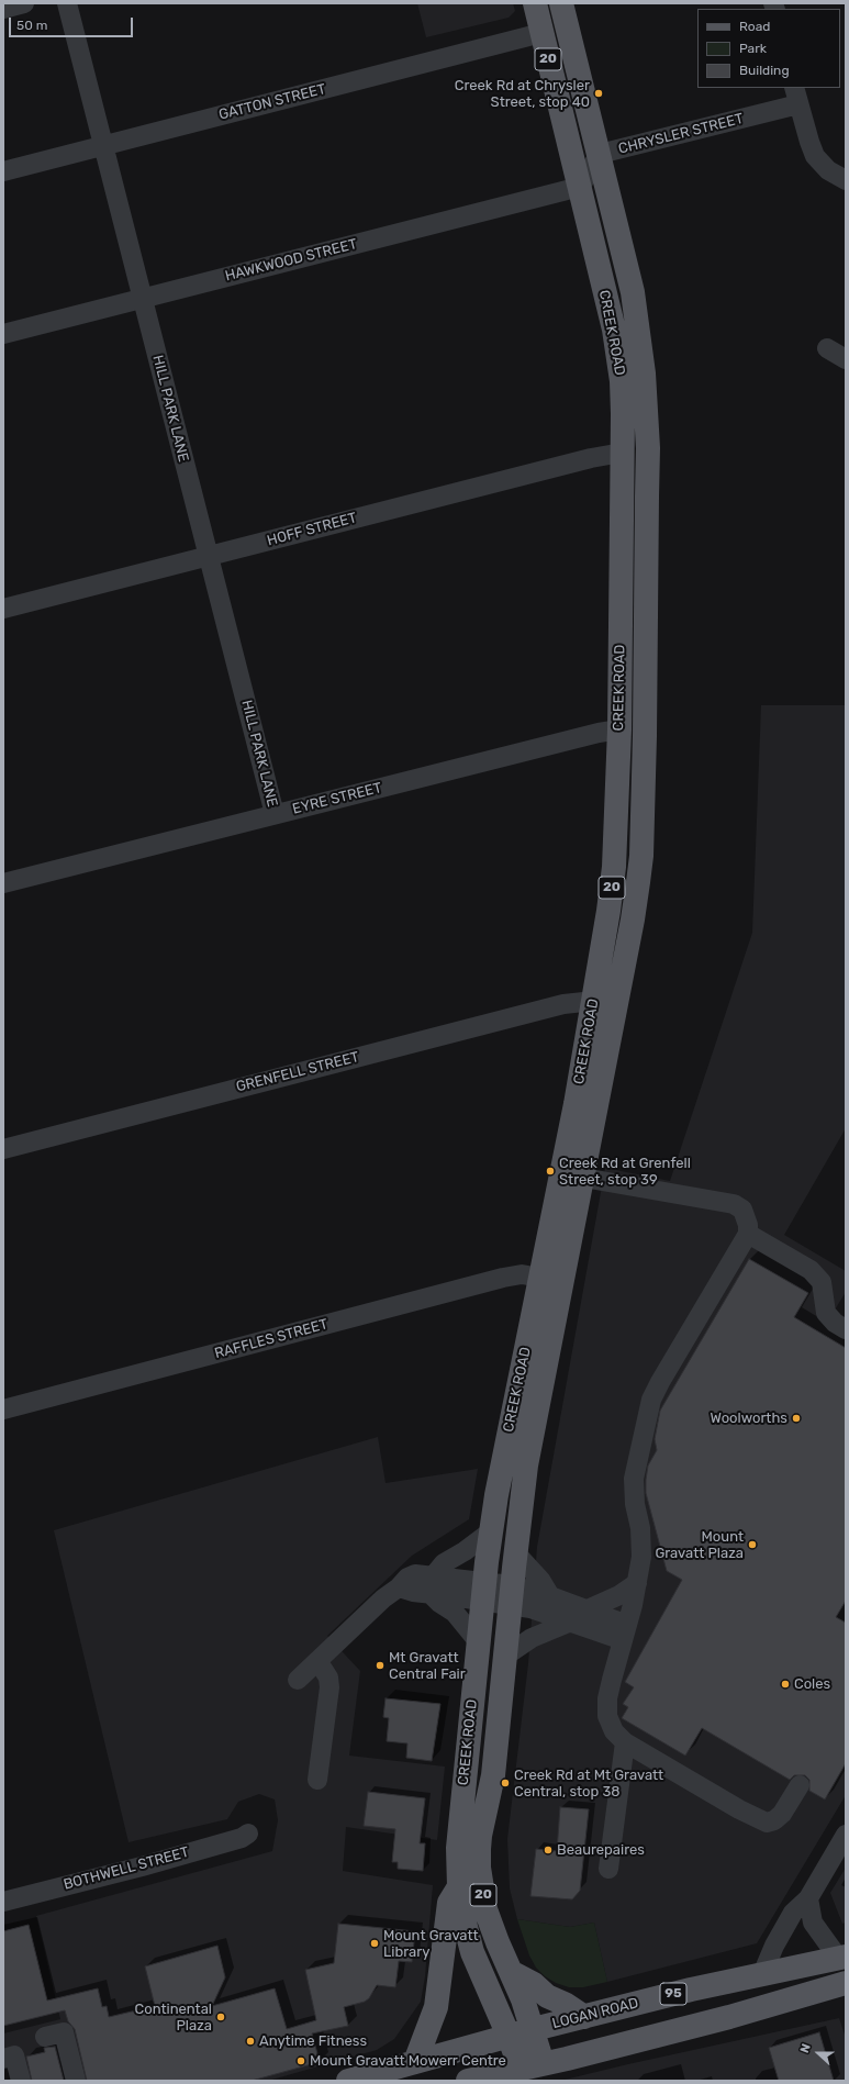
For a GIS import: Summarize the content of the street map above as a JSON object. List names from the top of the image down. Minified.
{"streets":{"main road":["20","CREEK ROAD","95","LOGAN ROAD"],"street":["GATTON STREET","CHRYSLER STREET","HAWKWOOD STREET","HILL PARK LANE","HOFF STREET","EYRE STREET","GRENFELL STREET","RAFFLES STREET","BOTHWELL STREET"]},"crossings":[["GATTON STREET","CREEK ROAD"],["GATTON STREET","HILL PARK LANE"],["CHRYSLER STREET","HAWKWOOD STREET"],["CHRYSLER STREET","CREEK ROAD"],["HAWKWOOD STREET","CREEK ROAD"],["HAWKWOOD STREET","HILL PARK LANE"],["CREEK ROAD","HOFF STREET"],["CREEK ROAD","EYRE STREET"],["CREEK ROAD","GRENFELL STREET"],["CREEK ROAD","RAFFLES STREET"],["CREEK ROAD","LOGAN ROAD"],["HILL PARK LANE","HOFF STREET"],["HILL PARK LANE","EYRE STREET"]],"places":["Creek Rd at Chrysler Street, stop 40","Creek Rd at Grenfell Street, stop 39","Woolworths","Mount Gravatt Plaza","Mt Gravatt Central Fair","Coles","Creek Rd at Mt Gravatt Central, stop 38","Beaurepaires","Mount Gravatt Library","Continental Plaza","Anytime Fitness","Mount Gravatt Mowerr Centre"],"legend":["Road","Park","Building"],"scale_bar":"50 m","north":"left"}
